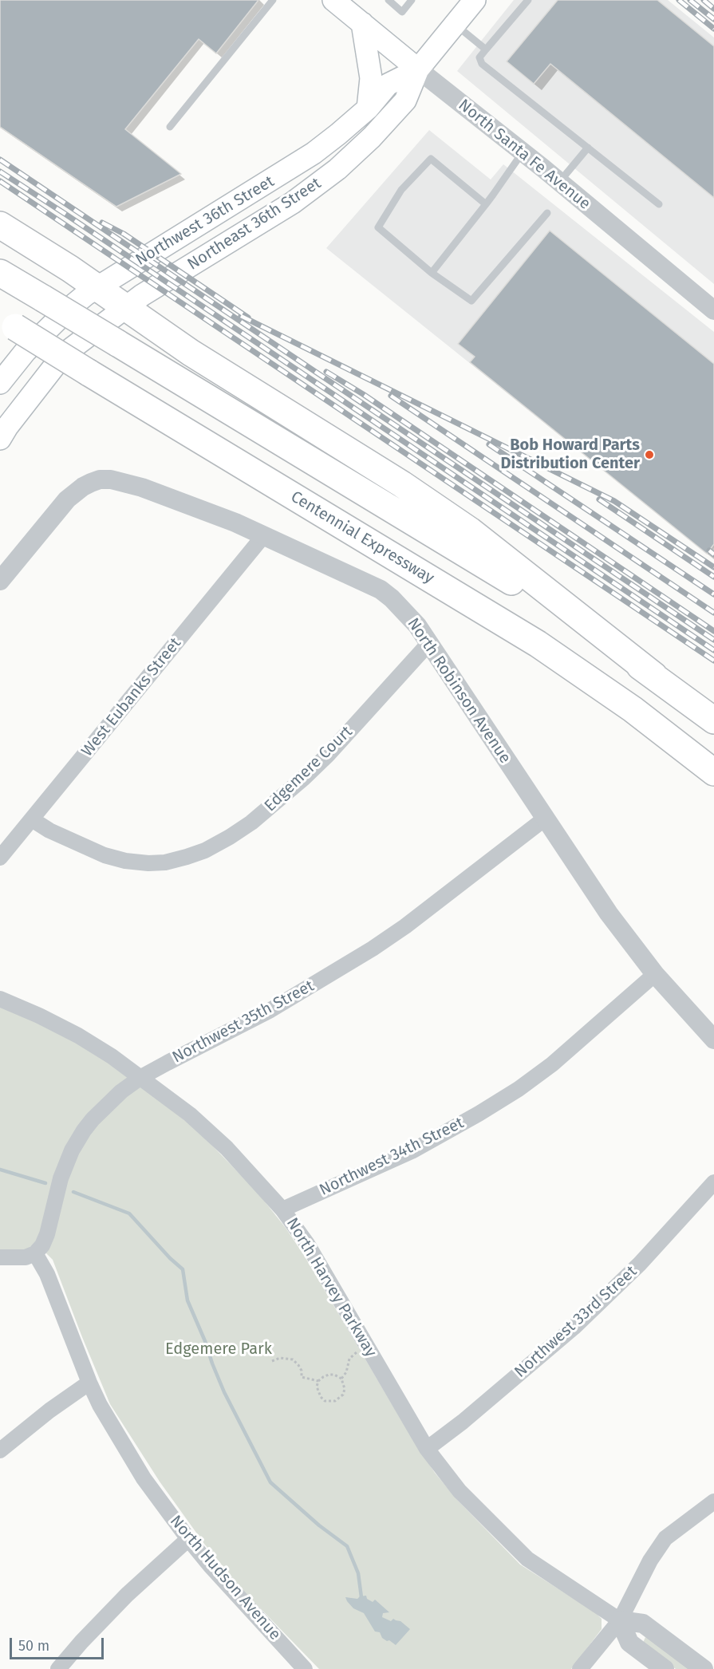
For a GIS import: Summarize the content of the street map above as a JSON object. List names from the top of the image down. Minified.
{"streets":{"highway":["Centennial Expressway"],"main road":["North Santa Fe Avenue","Northwest 36th Street","Northeast 36th Street"],"street":["North Robinson Avenue","West Eubanks Street","Edgemere Court","Northwest 35th Street","Northwest 34th Street","North Harvey Parkway","Northwest 33rd Street","North Hudson Avenue"]},"crossings":[["North Santa Fe Avenue","Northwest 36th Street"],["North Santa Fe Avenue","Northeast 36th Street"],["Northwest 36th Street","Northeast 36th Street"],["North Robinson Avenue","West Eubanks Street"],["North Robinson Avenue","Edgemere Court"],["North Robinson Avenue","Northwest 35th Street"],["North Robinson Avenue","Northwest 34th Street"],["West Eubanks Street","Edgemere Court"],["Northwest 35th Street","North Harvey Parkway"],["Northwest 35th Street","North Hudson Avenue"],["Northwest 34th Street","North Harvey Parkway"],["North Harvey Parkway","Northwest 33rd Street"]],"parks":["Edgemere Park"],"places":["Bob Howard Parts Distribution Center"],"scale_bar":"50 m"}
